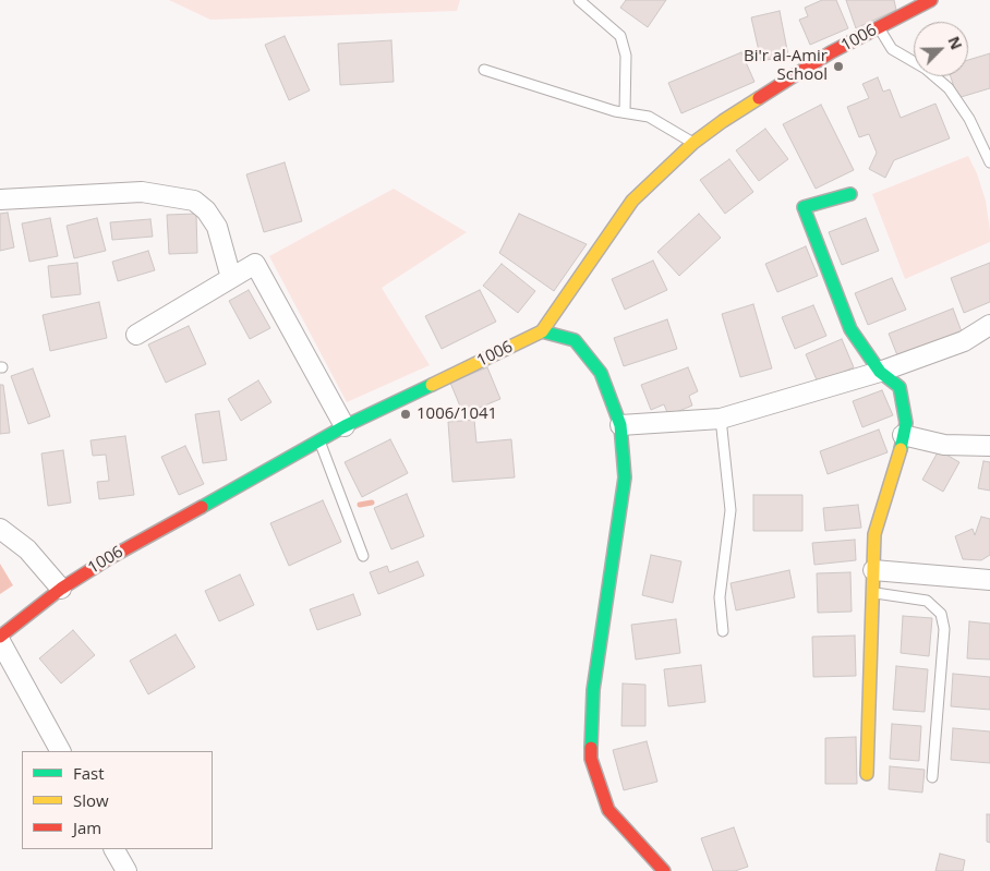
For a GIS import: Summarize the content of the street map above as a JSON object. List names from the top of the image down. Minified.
{"streets":{"street":["1006"]},"places":["Bi'r al-Amir School","1006/1041"],"legend":["Fast","Slow","Jam"],"north":"top right"}
